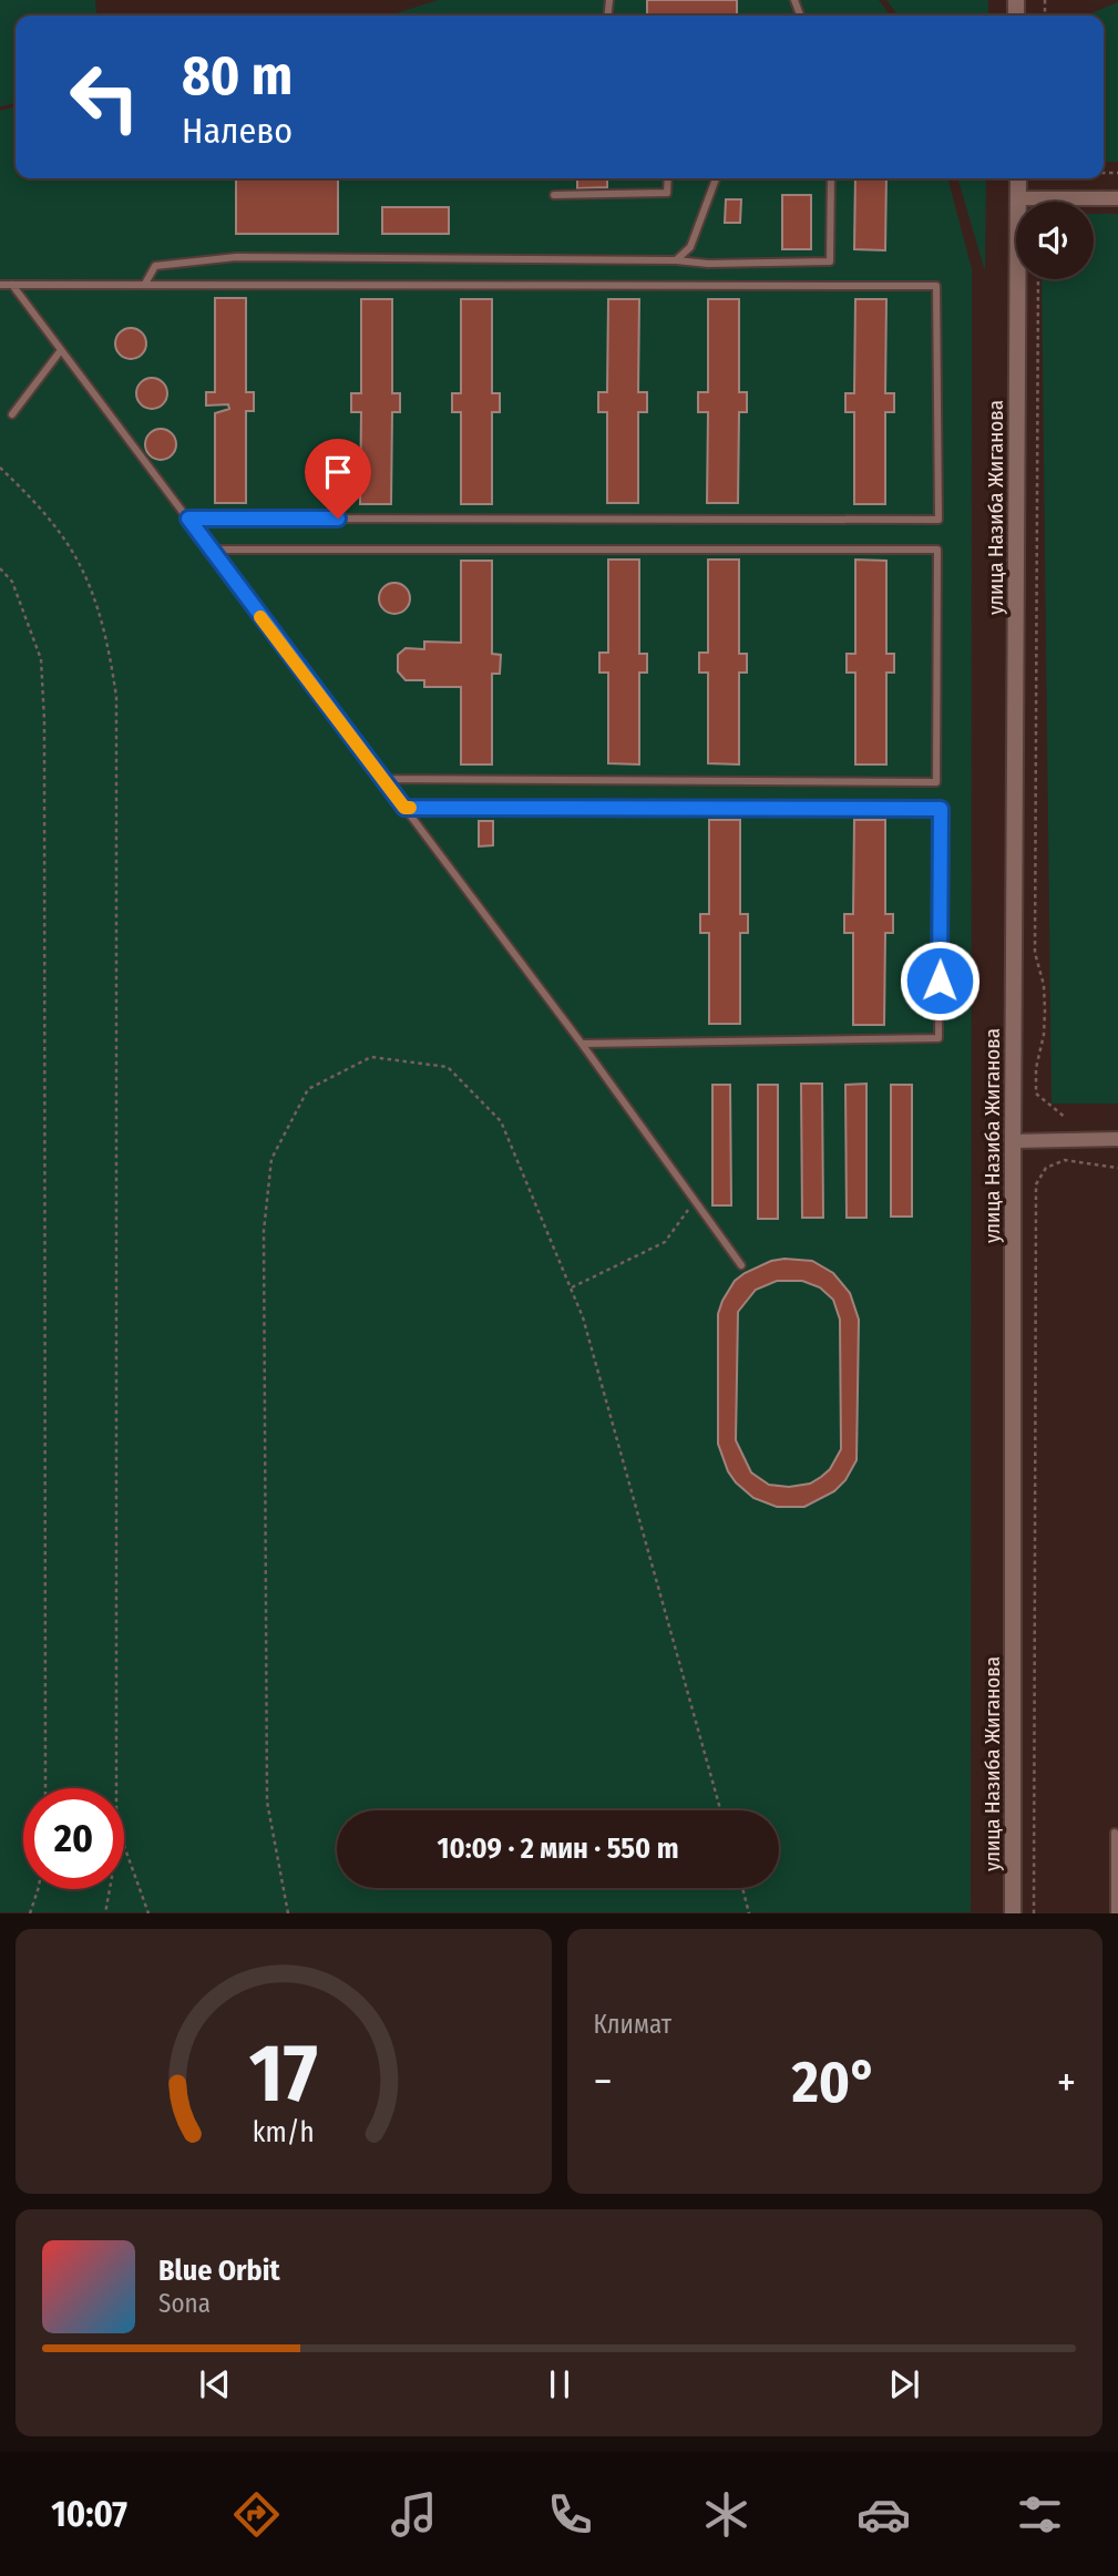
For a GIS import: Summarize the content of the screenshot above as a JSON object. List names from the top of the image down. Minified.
{"streets":{"street":["улица Назиба Жиганова"]},"page":{"turn":["80 m","Налево"],"limit":"20","trip":"10:09 · 2 мин · 550 m","tile":"Климат","heat":["−","20°","+"],"song":["Blue Orbit","Sona"],"tabs":"10:07","gauge":["17","km/h"]}}
